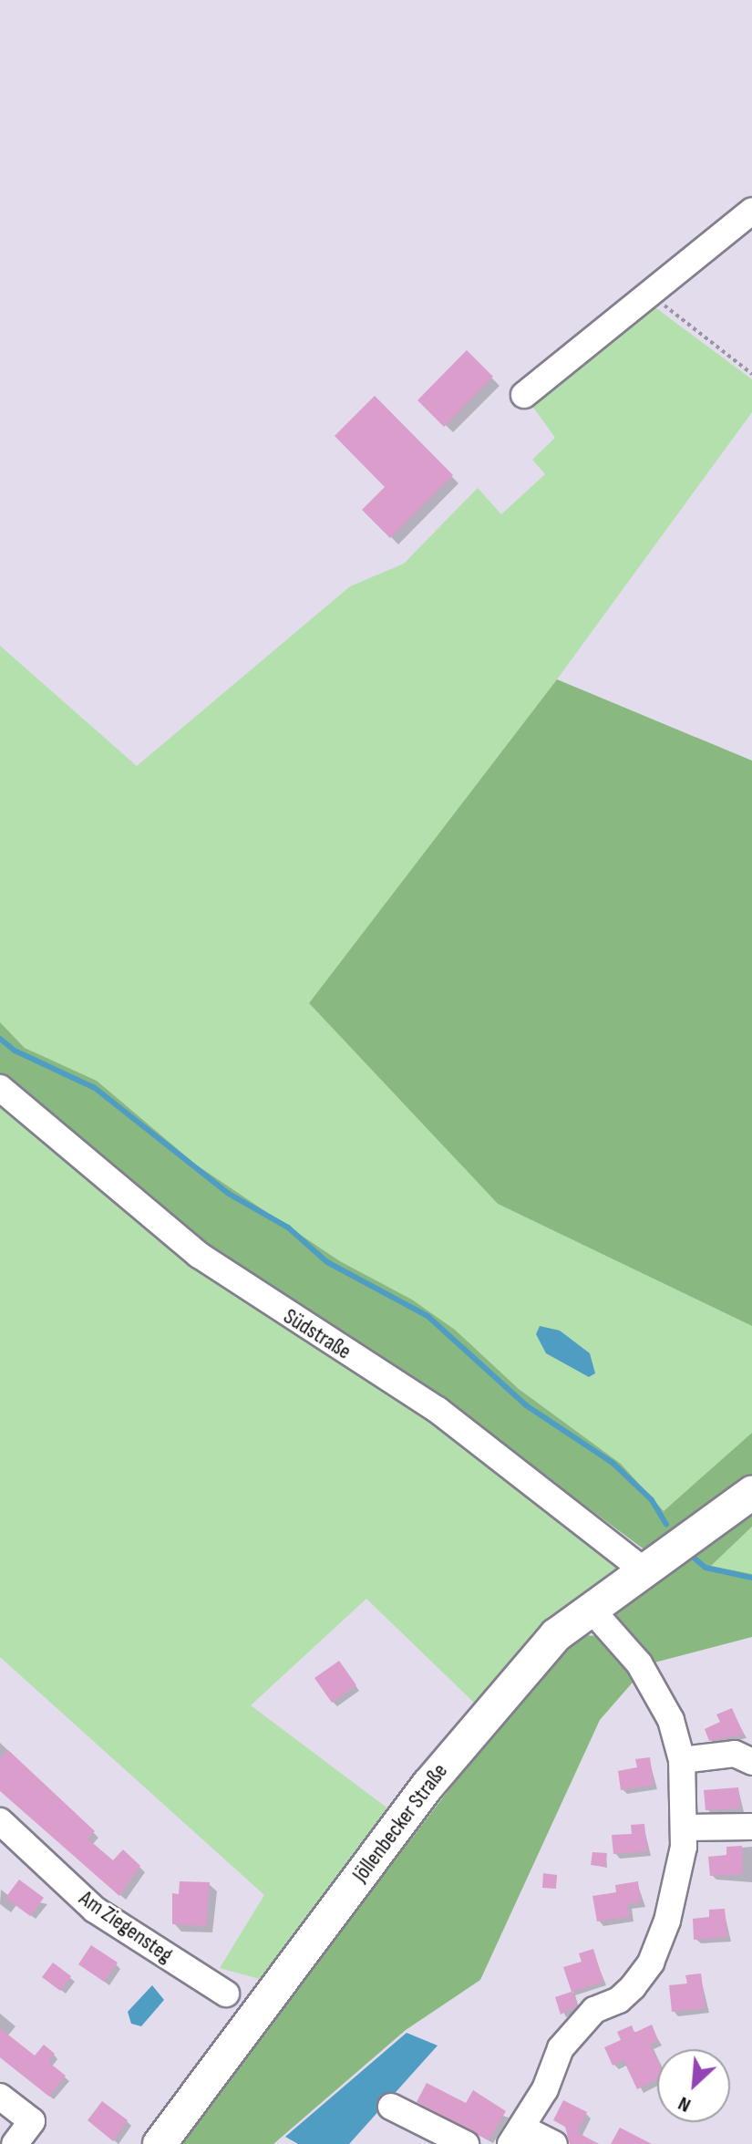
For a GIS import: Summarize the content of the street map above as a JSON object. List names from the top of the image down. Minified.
{"streets":{"main road":["Jöllenbecker Straße"],"street":["Südstraße","Am Ziegensteg"]},"crossings":[["Südstraße","Jöllenbecker Straße"]],"north":"bottom left"}
